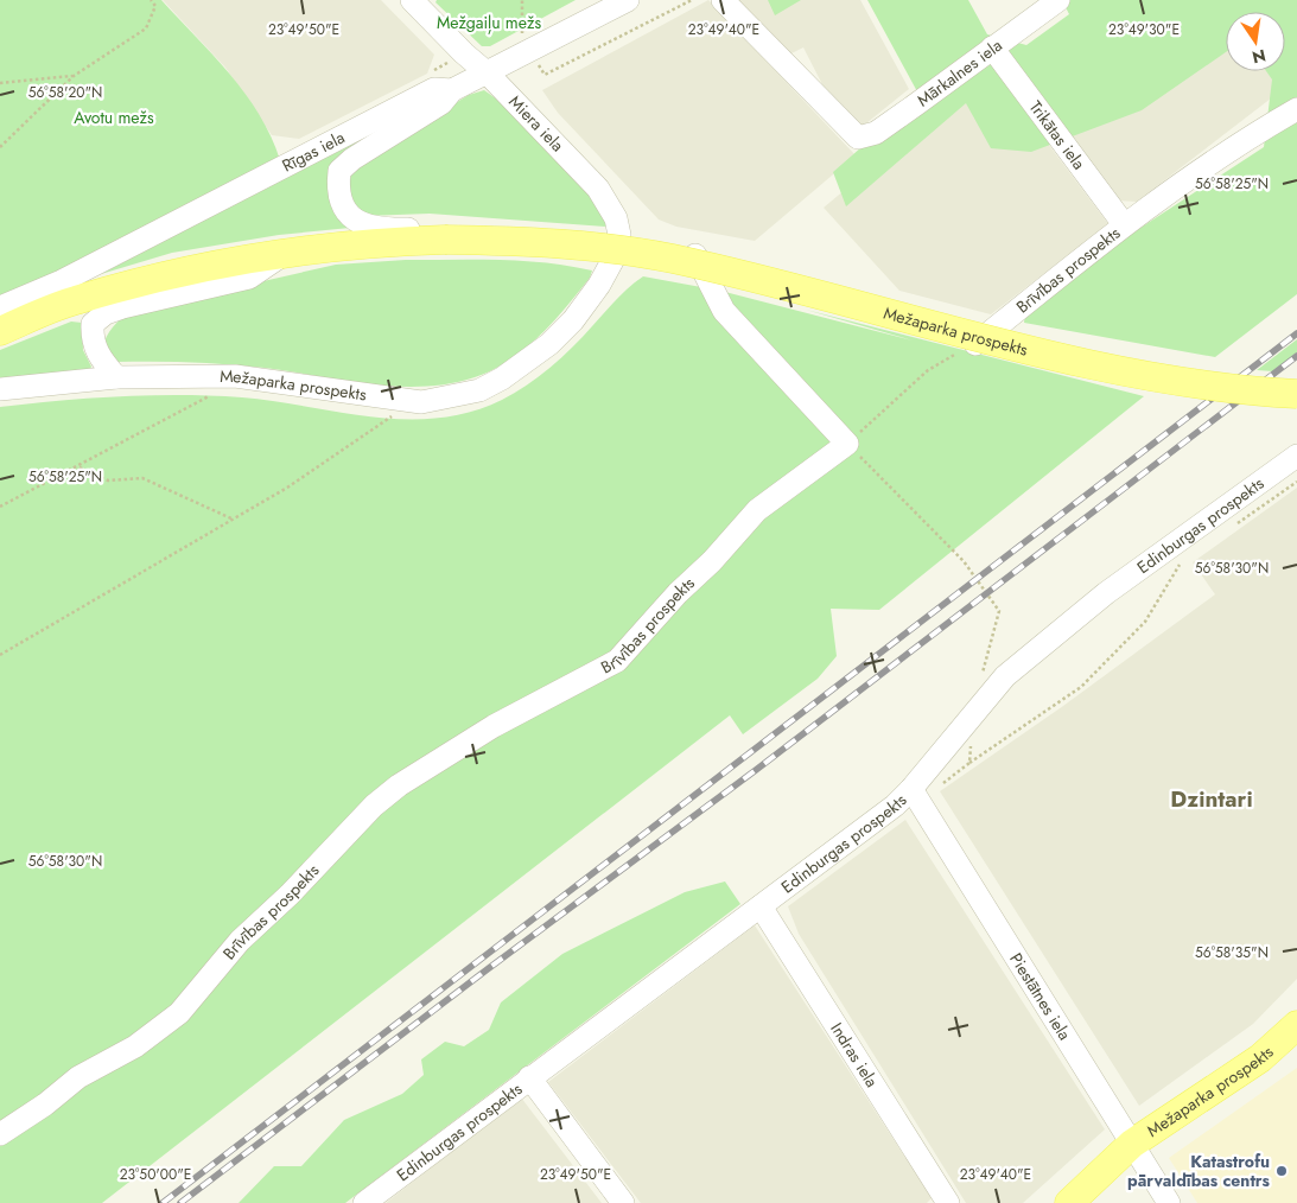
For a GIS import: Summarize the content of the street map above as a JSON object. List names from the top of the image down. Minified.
{"streets":{"main road":["Mežaparka prospekts"],"street":["Mārkalnes iela","Miera iela","Trikātas iela","Rīgas iela","Brīvības prospekts","Edinburgas prospekts","Piestātnes iela","Indras iela"]},"crossings":[["Mārkalnes iela","Trikātas iela"],["Miera iela","Rīgas iela"],["Miera iela","Mežaparka prospekts"],["Trikātas iela","Brīvības prospekts"],["Rīgas iela","Mežaparka prospekts"],["Mežaparka prospekts","Piestātnes iela"],["Edinburgas prospekts","Piestātnes iela"],["Edinburgas prospekts","Indras iela"]],"districts":["Dzintari"],"parks":["Mežgaiļu mežs","Avotu mežs"],"places":["Katastrofu pārvaldības centrs"],"north":"bottom","coordinates":["23°49'50\"E","23°49'40\"E","23°49'30\"E","56°58'20\"N","56°58'25\"N","56°58'30\"N","56°58'35\"N","23°50'00\"E"]}
